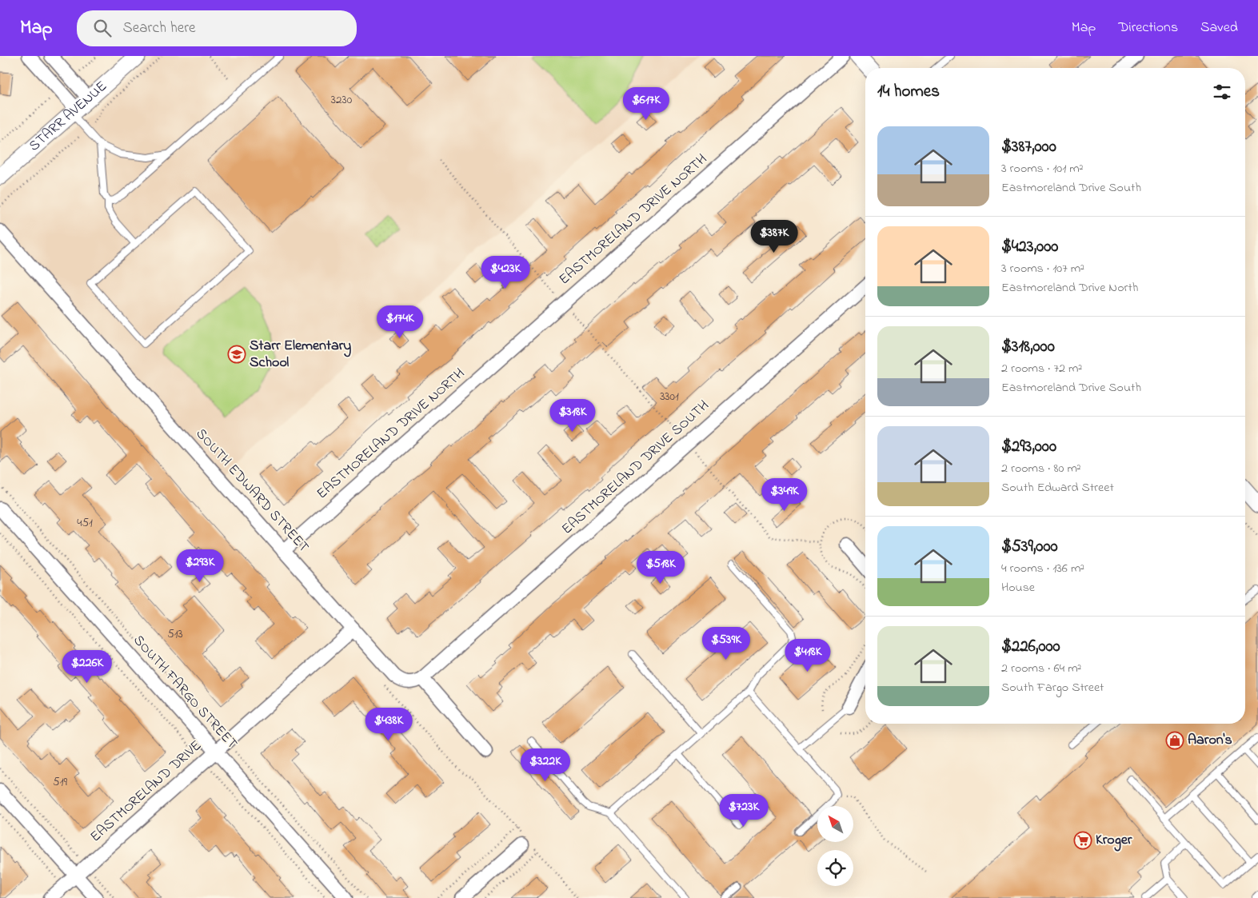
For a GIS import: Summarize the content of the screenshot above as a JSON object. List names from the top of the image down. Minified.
{"streets":{"street":["STARR AVENUE","EASTMORELAND DRIVE NORTH","EASTMORELAND DRIVE SOUTH","SOUTH EDWARD STREET","SOUTH FARGO STREET","EASTMORELAND DRIVE"]},"crossings":[["EASTMORELAND DRIVE NORTH","SOUTH EDWARD STREET"],["EASTMORELAND DRIVE SOUTH","SOUTH EDWARD STREET"],["SOUTH EDWARD STREET","EASTMORELAND DRIVE"],["SOUTH FARGO STREET","EASTMORELAND DRIVE"]],"places":{"school or university":["Starr Elementary School"],"shop":["Aaron's"],"supermarket":["Kroger"]},"house_numbers":["3230","3301","451","513","519"],"north":"top left","page":{"header":"Map","search":"Search here","nav":["Map","Directions","Saved"],"heading":"14 homes","price":["$617K","$387K","$423K","$174K","$318K","$349K","$293K","$518K","$539K","$418K","$226K","$438K","$322K","$723K"],"list":[{"name":"$387,000","note":"3 rooms · 101 m² · Eastmoreland Drive South"},{"name":"$423,000","note":"3 rooms · 107 m² · Eastmoreland Drive North"},{"name":"$318,000","note":"2 rooms · 72 m² · Eastmoreland Drive South"},{"name":"$293,000","note":"2 rooms · 80 m² · South Edward Street"},{"name":"$539,000","note":"4 rooms · 136 m² · House"},{"name":"$226,000","note":"2 rooms · 64 m² · South Fargo Street"}]}}
